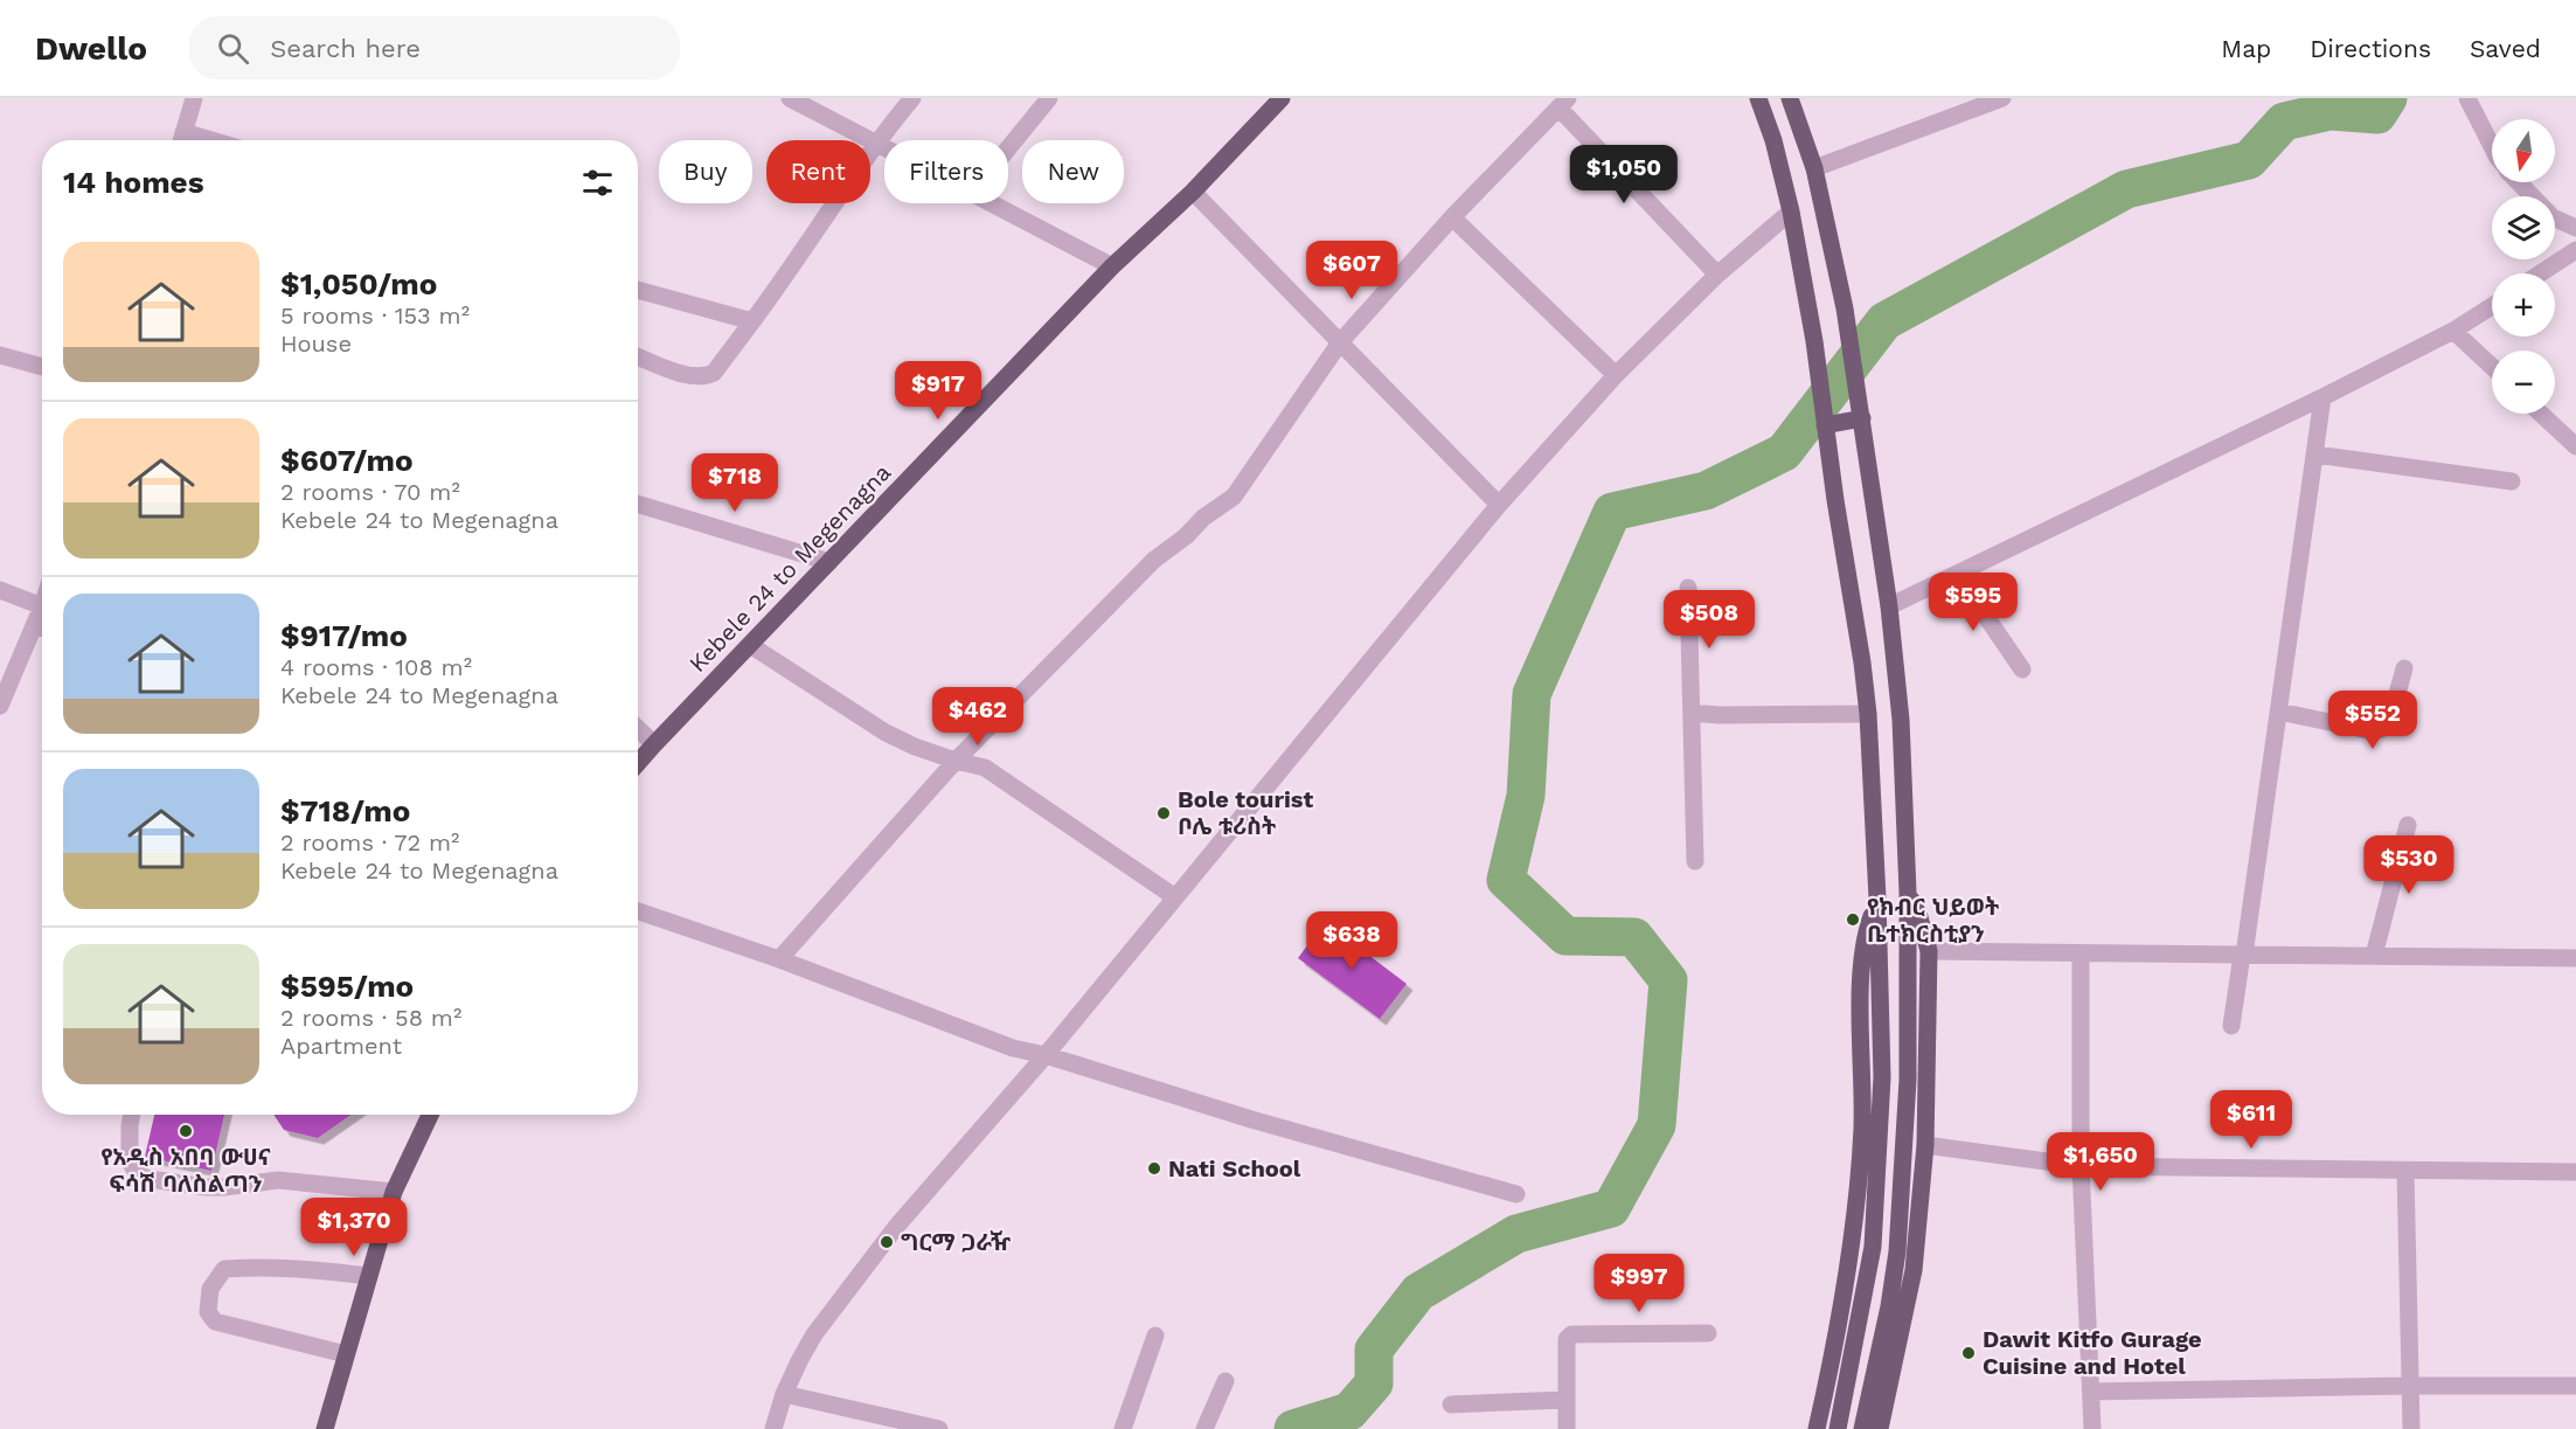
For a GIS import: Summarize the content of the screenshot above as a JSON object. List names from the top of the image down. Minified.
{"streets":{"main road":["Kebele 24 to Megenagna"]},"places":["Bole tourist ቦሌ ቱሪስት","የክብር ህይወት ቤተክርስቲያን","የአዲስ አበባ ውሀና ፍሳሽ ባለስልጣን","Nati School","ግርማ ጋራዥ","Dawit Kitfo Gurage Cuisine and Hotel"],"north":"bottom","page":{"header":"Dwello","search":"Search here","nav":["Map","Directions","Saved"],"map_buttons":["+","−"],"chip":["Buy","Rent","Filters","New"],"heading":"14 homes","price":["$1,050","$607","$917","$718","$595","$508","$462","$552","$530","$638","$611","$1,650","$1,370","$997"],"list":[{"name":"$1,050/mo","note":"5 rooms · 153 m² · House"},{"name":"$607/mo","note":"2 rooms · 70 m² · Kebele 24 to Megenagna"},{"name":"$917/mo","note":"4 rooms · 108 m² · Kebele 24 to Megenagna"},{"name":"$718/mo","note":"2 rooms · 72 m² · Kebele 24 to Megenagna"},{"name":"$595/mo","note":"2 rooms · 58 m² · Apartment"}]}}
